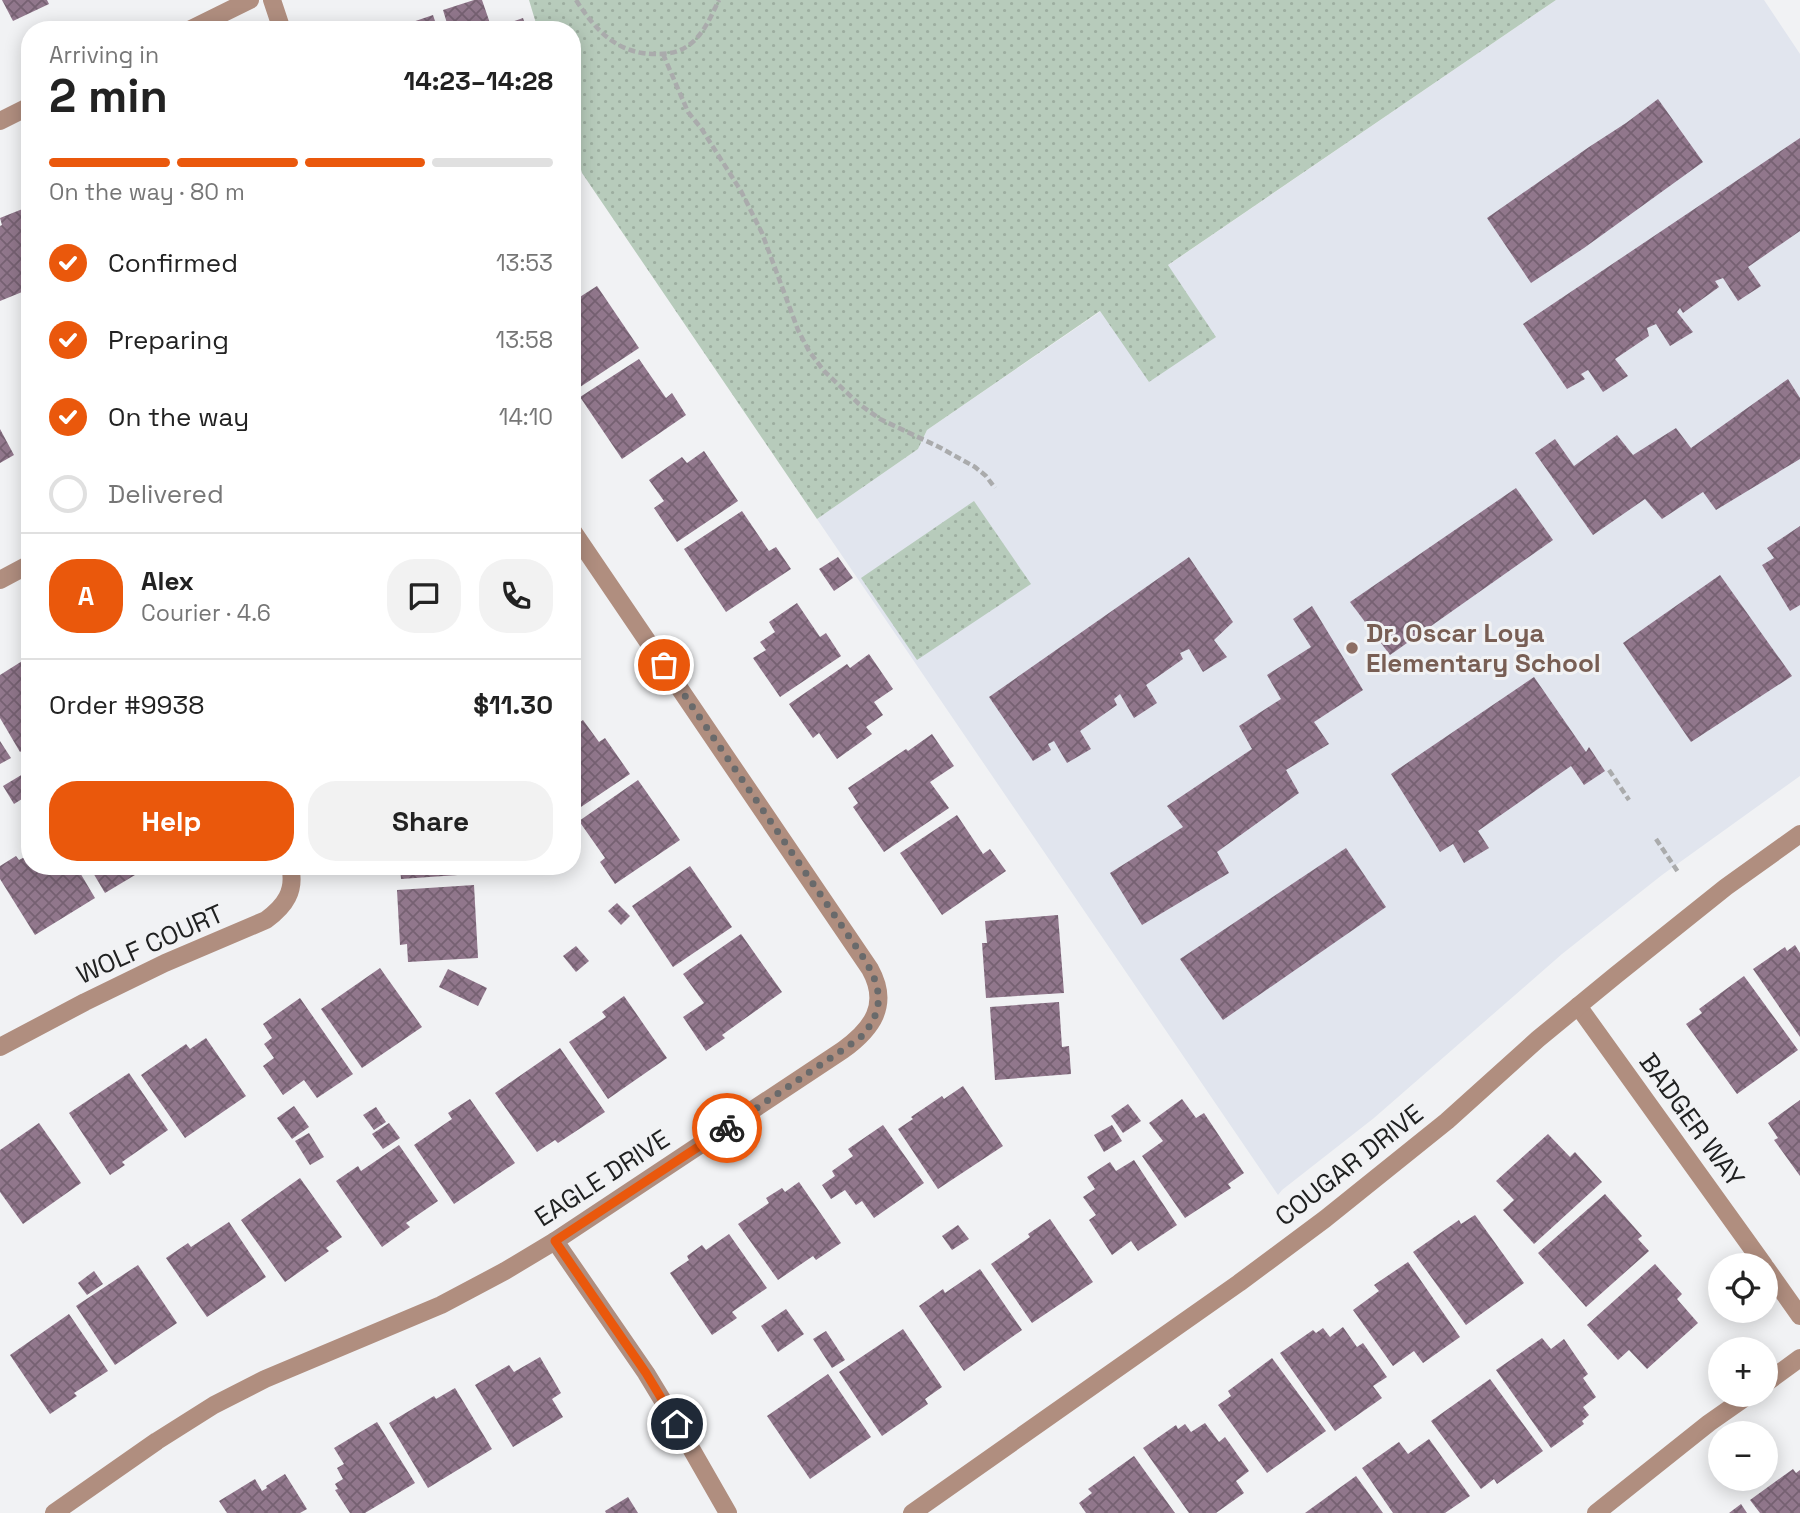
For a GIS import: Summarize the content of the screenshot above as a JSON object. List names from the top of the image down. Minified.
{"streets":{"street":["WOLF COURT","BADGER WAY","COUGAR DRIVE","EAGLE DRIVE"]},"crossings":[["BADGER WAY","COUGAR DRIVE"]],"places":["Dr. Oscar Loya Elementary School"],"page":{"heading":["2 min","Arriving in","14:23–14:28"],"panel":["Alex","Courier · 4.6","Order #9938","$11.30"],"bar":"On the way · 80 m","list":[["Confirmed","13:53"],["Preparing","13:58"],["On the way","14:10"],"Delivered"],"round":"A","buttons":["Help","Share"],"map_buttons":["+","−"]}}
